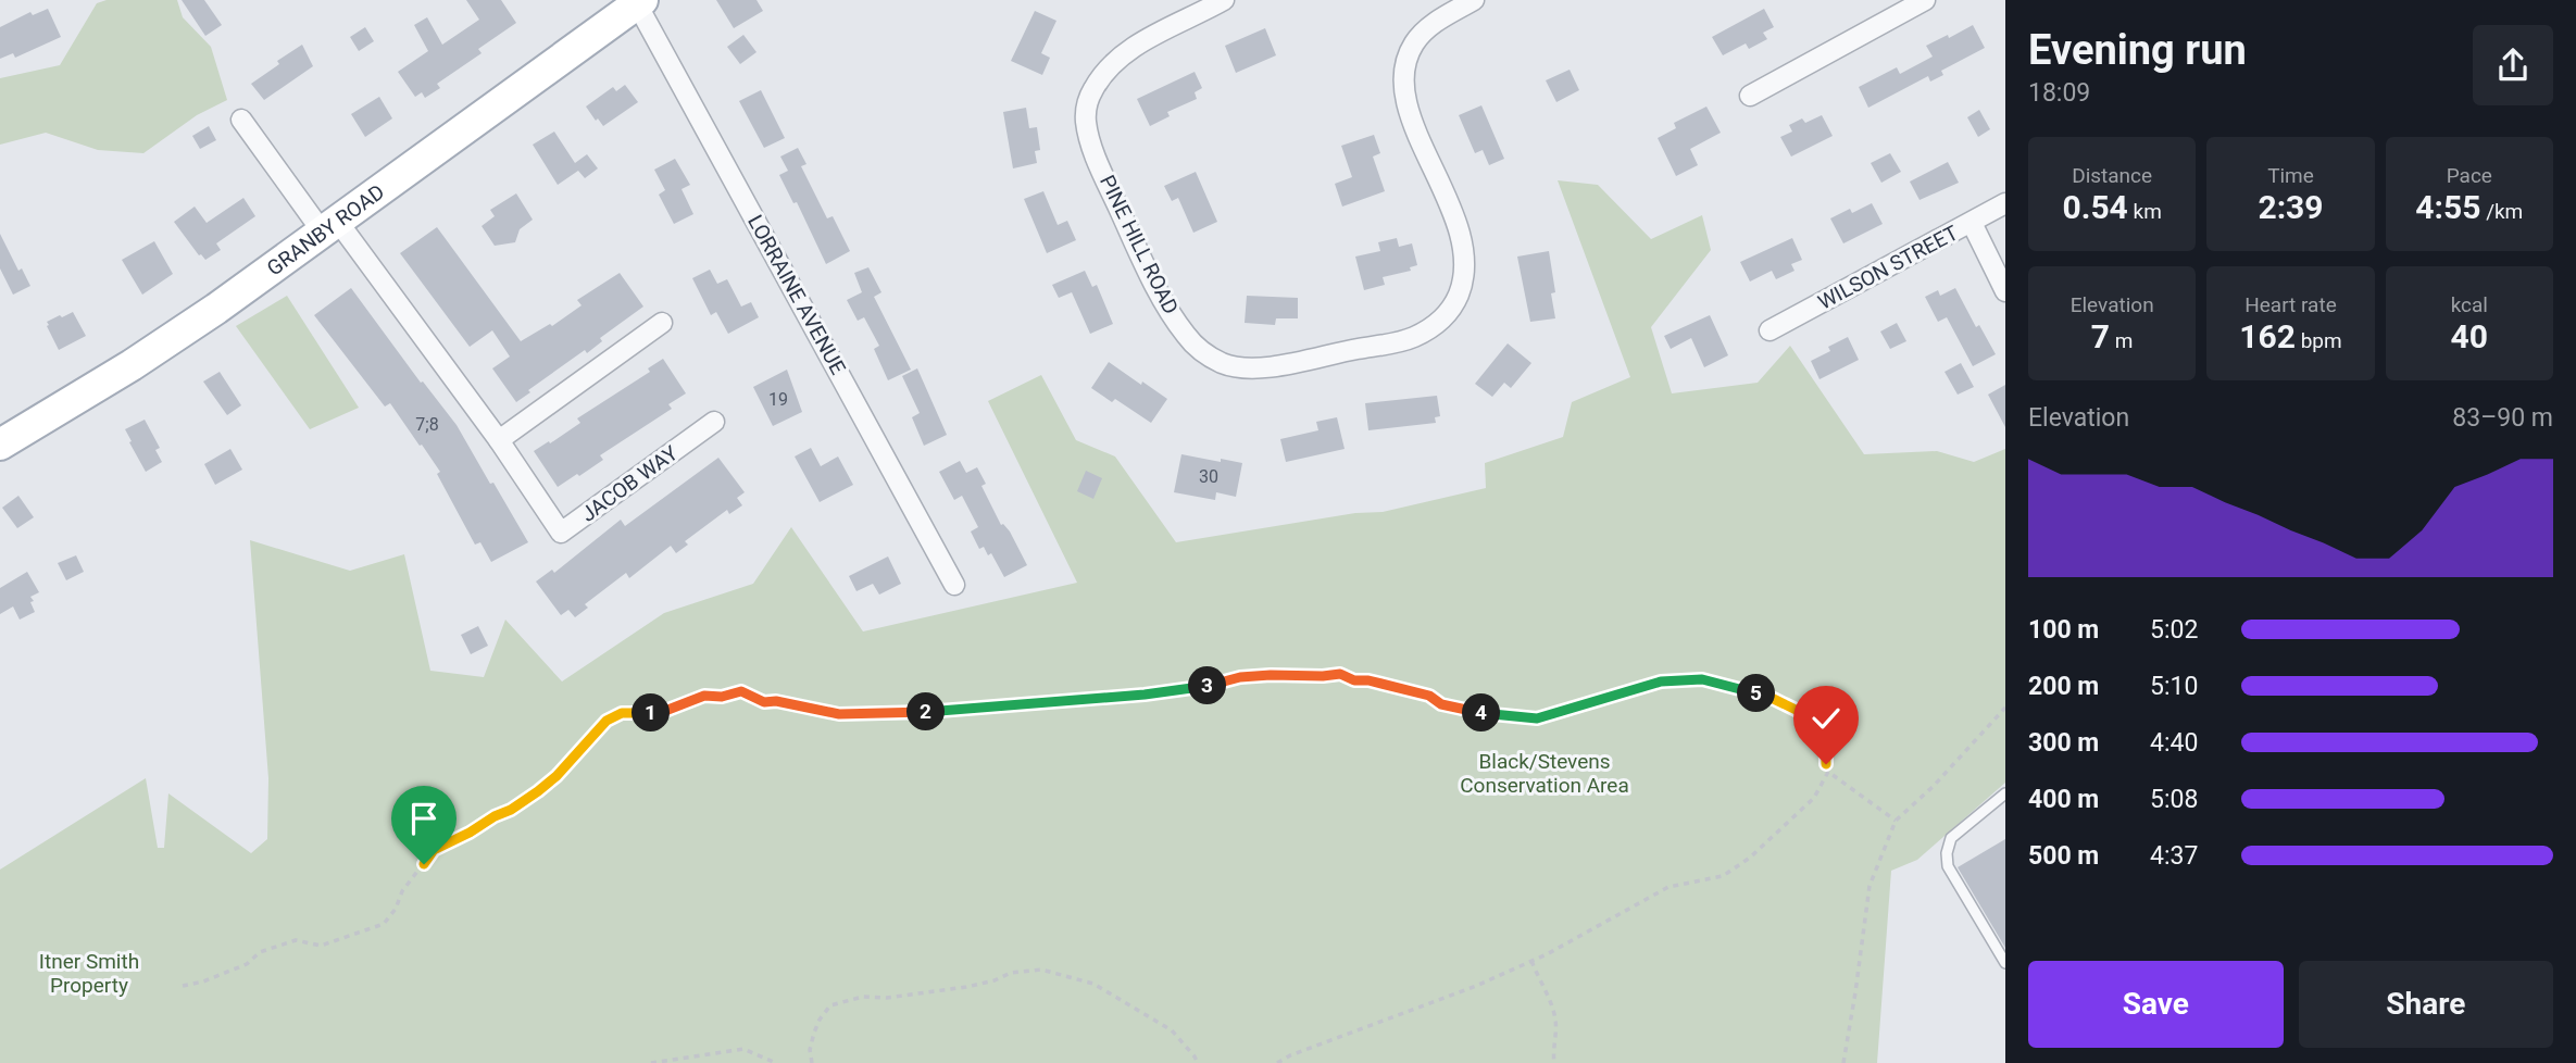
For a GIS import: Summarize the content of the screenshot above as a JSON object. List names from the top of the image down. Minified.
{"streets":{"main road":["GRANBY ROAD"],"street":["PINE HILL ROAD","WILSON STREET","LORRAINE AVENUE","JACOB WAY"]},"crossings":[["GRANBY ROAD","LORRAINE AVENUE"],["GRANBY ROAD","JACOB WAY"]],"parks":["Black/Stevens Conservation Area","Itner Smith Property"],"house_numbers":["19","7;8","30"],"page":{"heading":["Evening run","18:09"],"stats":[["Distance","0.54 km"],["Time","2:39"],["Pace","4:55 /km"],["Elevation","7 m"],["Heart rate","162 bpm"],["kcal","40"]],"chart":["Elevation","83–90 m"],"list":[{"name":"100 m","note":"5:02"},{"name":"200 m","note":"5:10"},{"name":"300 m","note":"4:40"},{"name":"400 m","note":"5:08"},{"name":"500 m","note":"4:37"}],"pins":["3","5","2","1","4"],"buttons":["Save","Share"]}}
